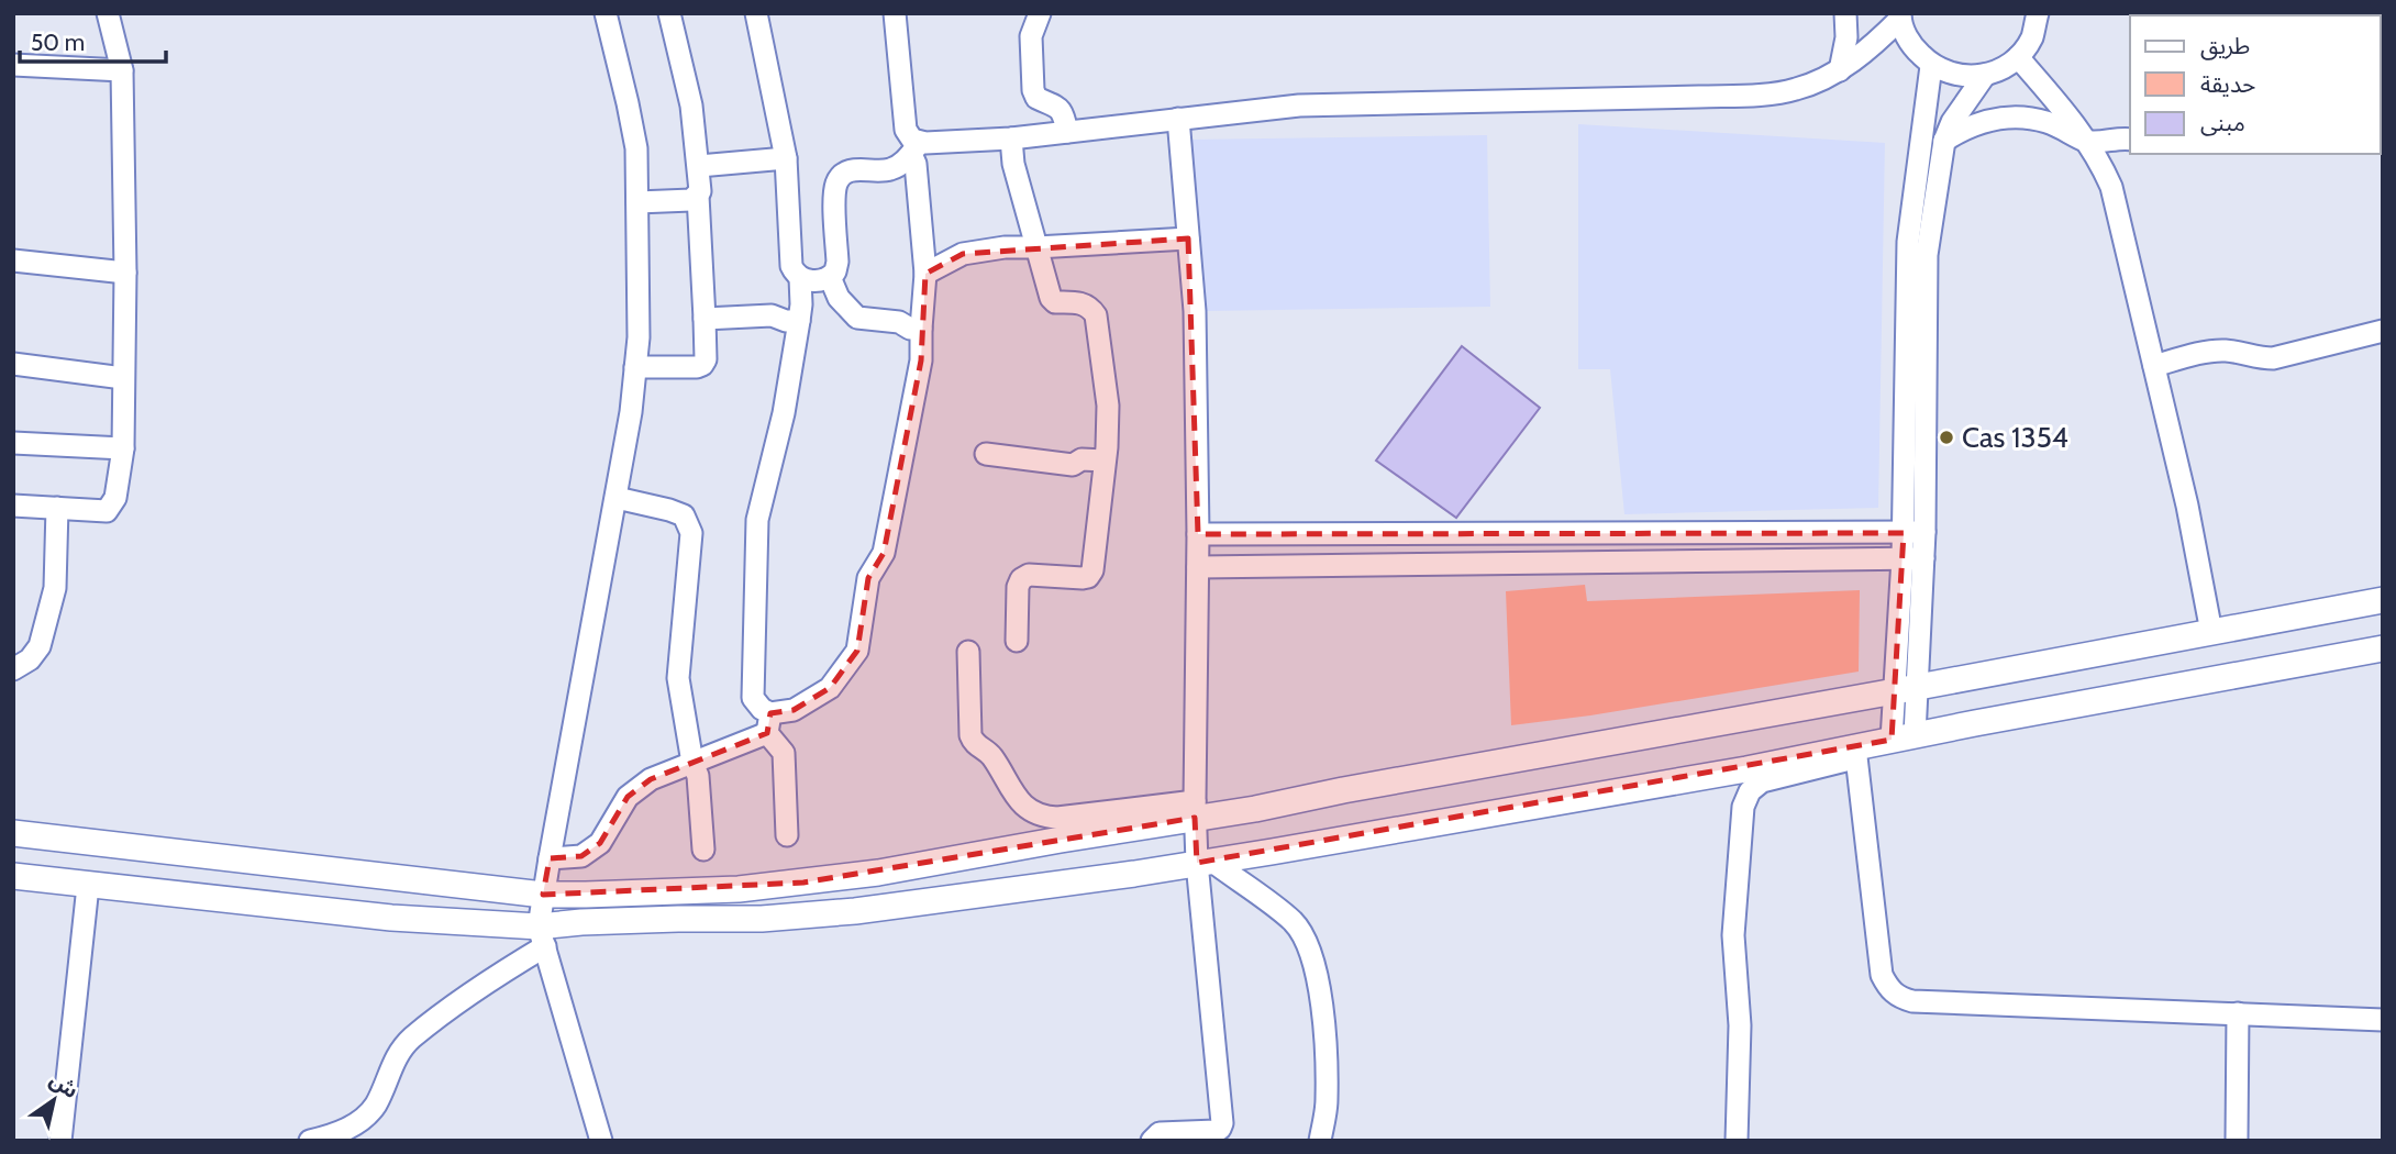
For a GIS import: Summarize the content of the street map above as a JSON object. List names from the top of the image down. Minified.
{"places":["Cas 1354"],"legend":["طريق","حديقة","مبنى"],"scale_bar":"50 m","north":"top right"}
